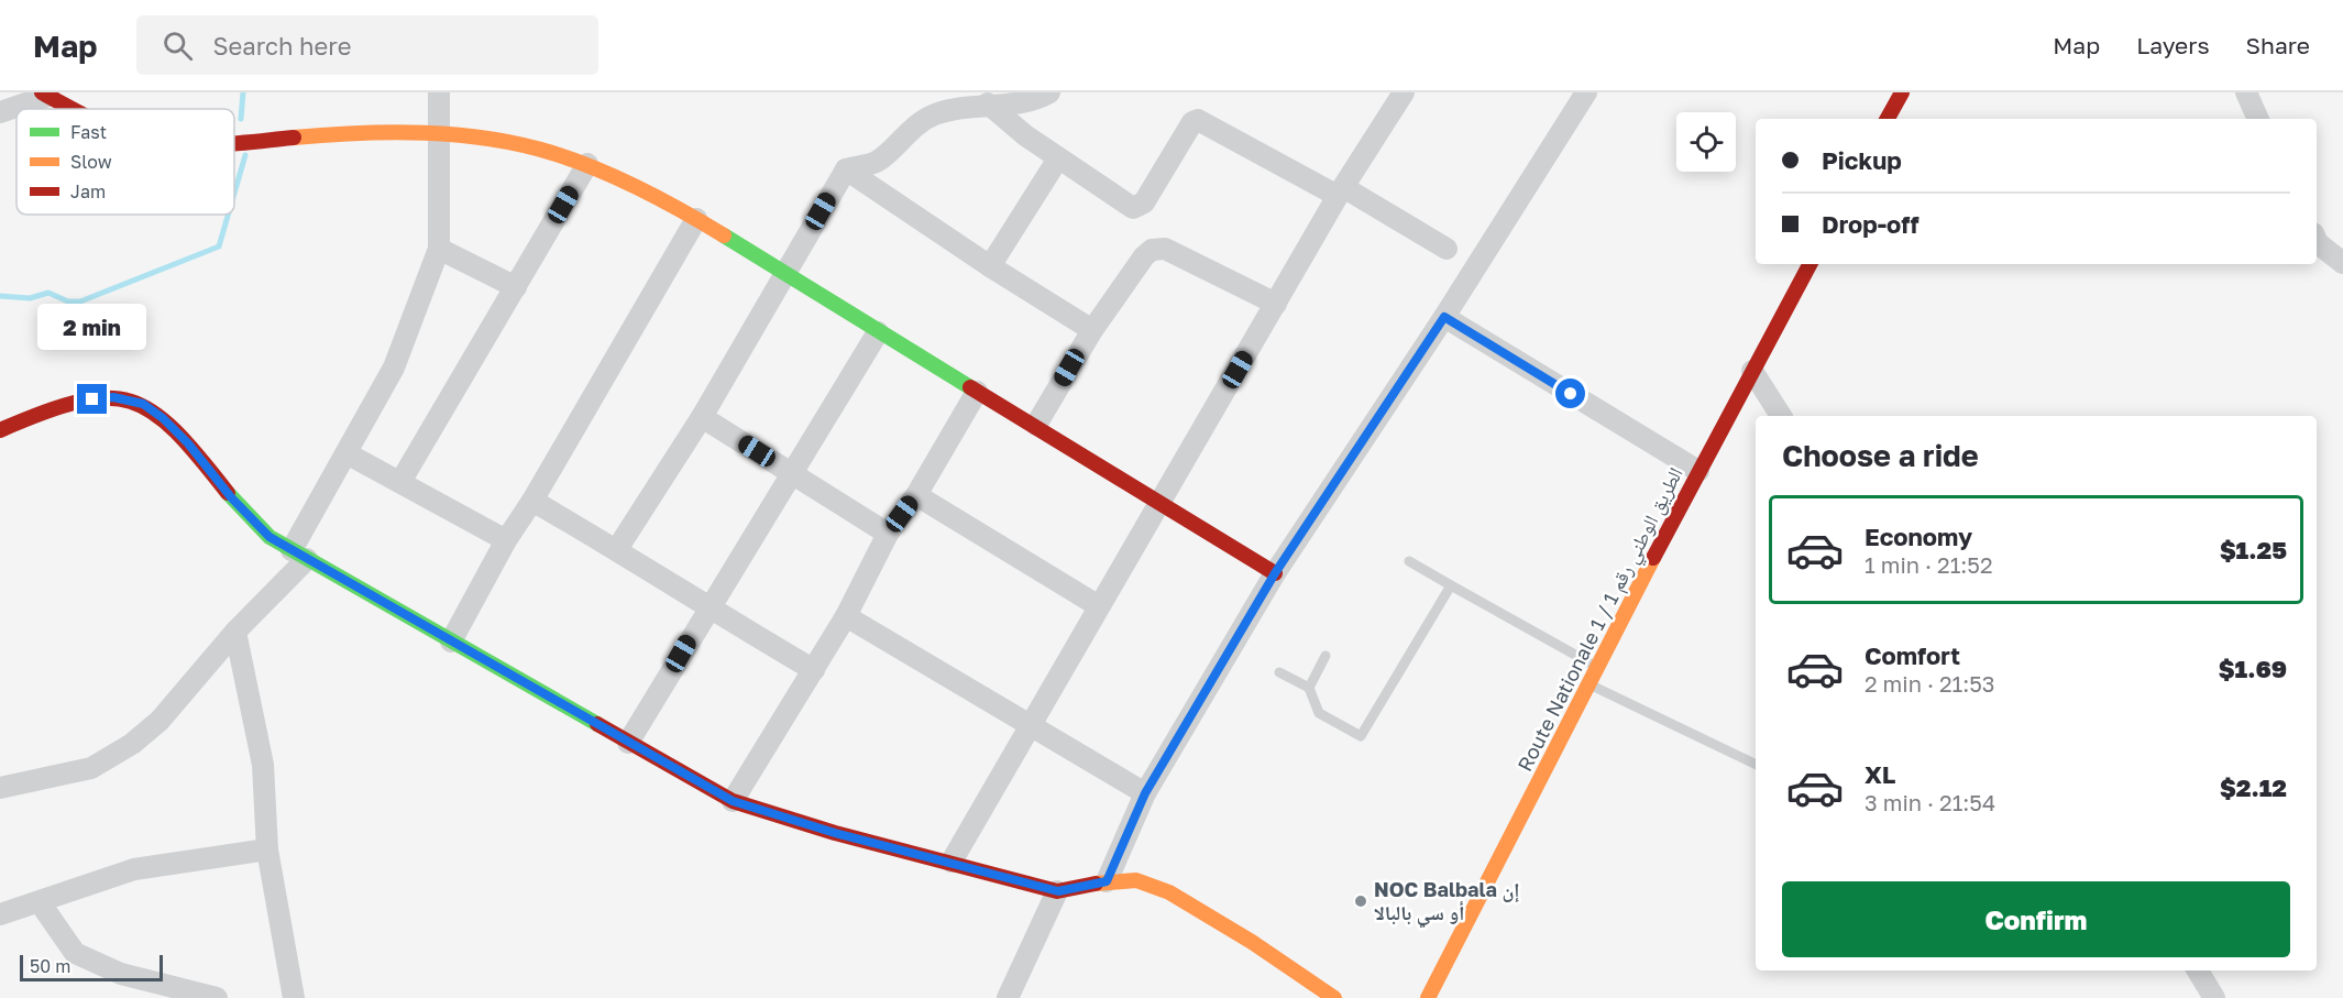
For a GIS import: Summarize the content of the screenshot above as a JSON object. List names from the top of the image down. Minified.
{"streets":{"street":["Route Nationale 1 / الطريق الوطني رقم 1"]},"places":["NOC Balbala إن أو سي بالبالا"],"legend":["Fast","Slow","Jam"],"scale_bar":"50 m","page":{"header":"Map","search":"Search here","nav":["Map","Layers","Share"],"banner":["Pickup","Drop-off"],"bubble":"2 min","heading":"Choose a ride","list":[{"name":"Economy","note":"1 min · 21:52","value":"$1.25"},{"name":"Comfort","note":"2 min · 21:53","value":"$1.69"},{"name":"XL","note":"3 min · 21:54","value":"$2.12"}],"buttons":"Confirm","scale":"50 m"}}
